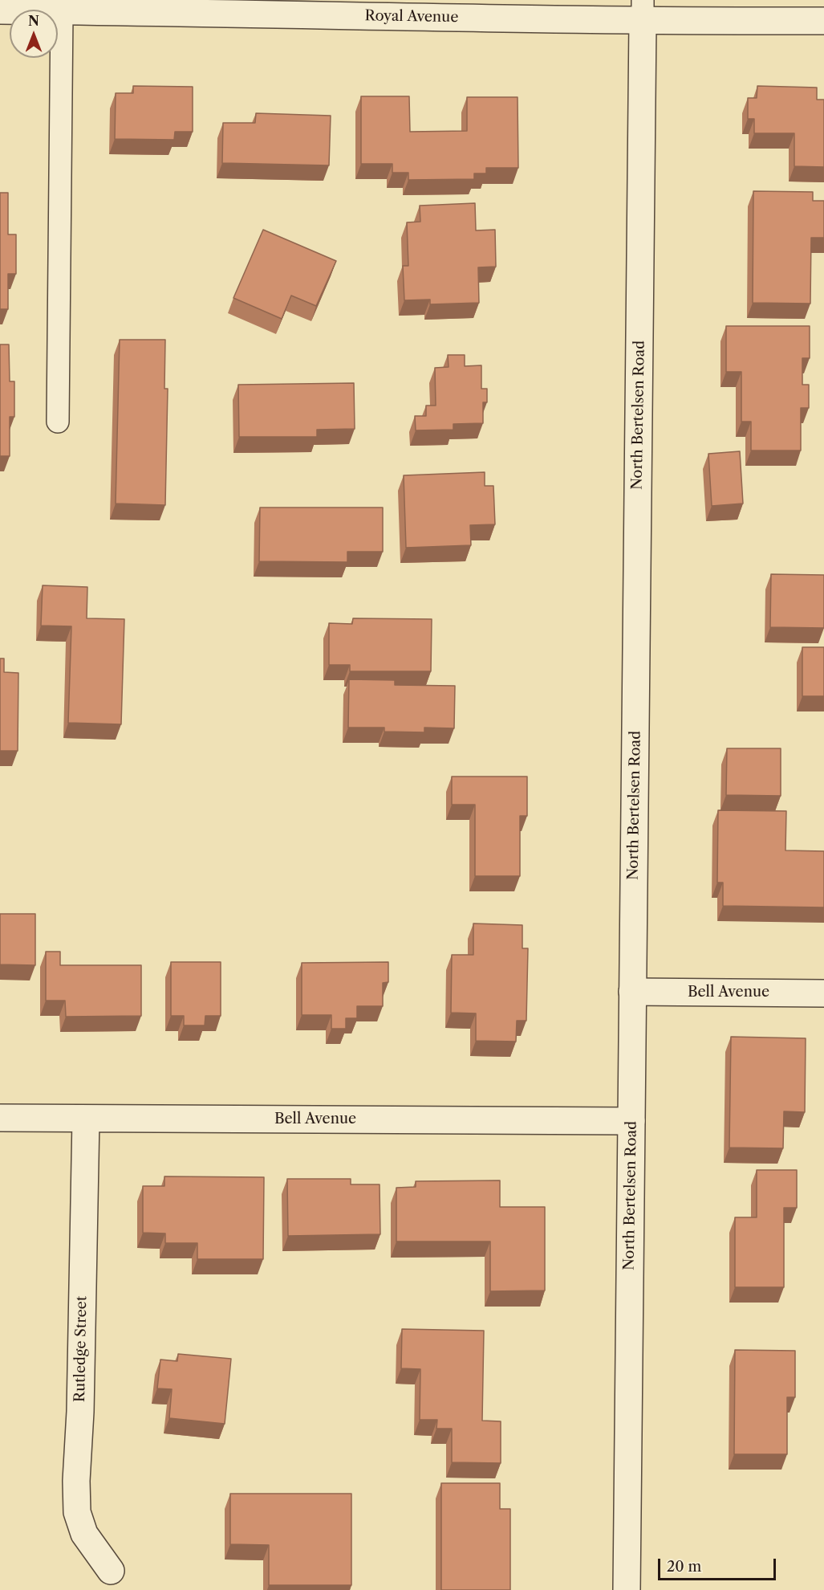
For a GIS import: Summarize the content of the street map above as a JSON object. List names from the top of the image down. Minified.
{"streets":{"street":["Royal Avenue","North Bertelsen Road","Bell Avenue","Rutledge Street"]},"crossings":[["Royal Avenue","North Bertelsen Road"],["North Bertelsen Road","Bell Avenue"],["Bell Avenue","Rutledge Street"]],"scale_bar":"20 m","north":"top"}
